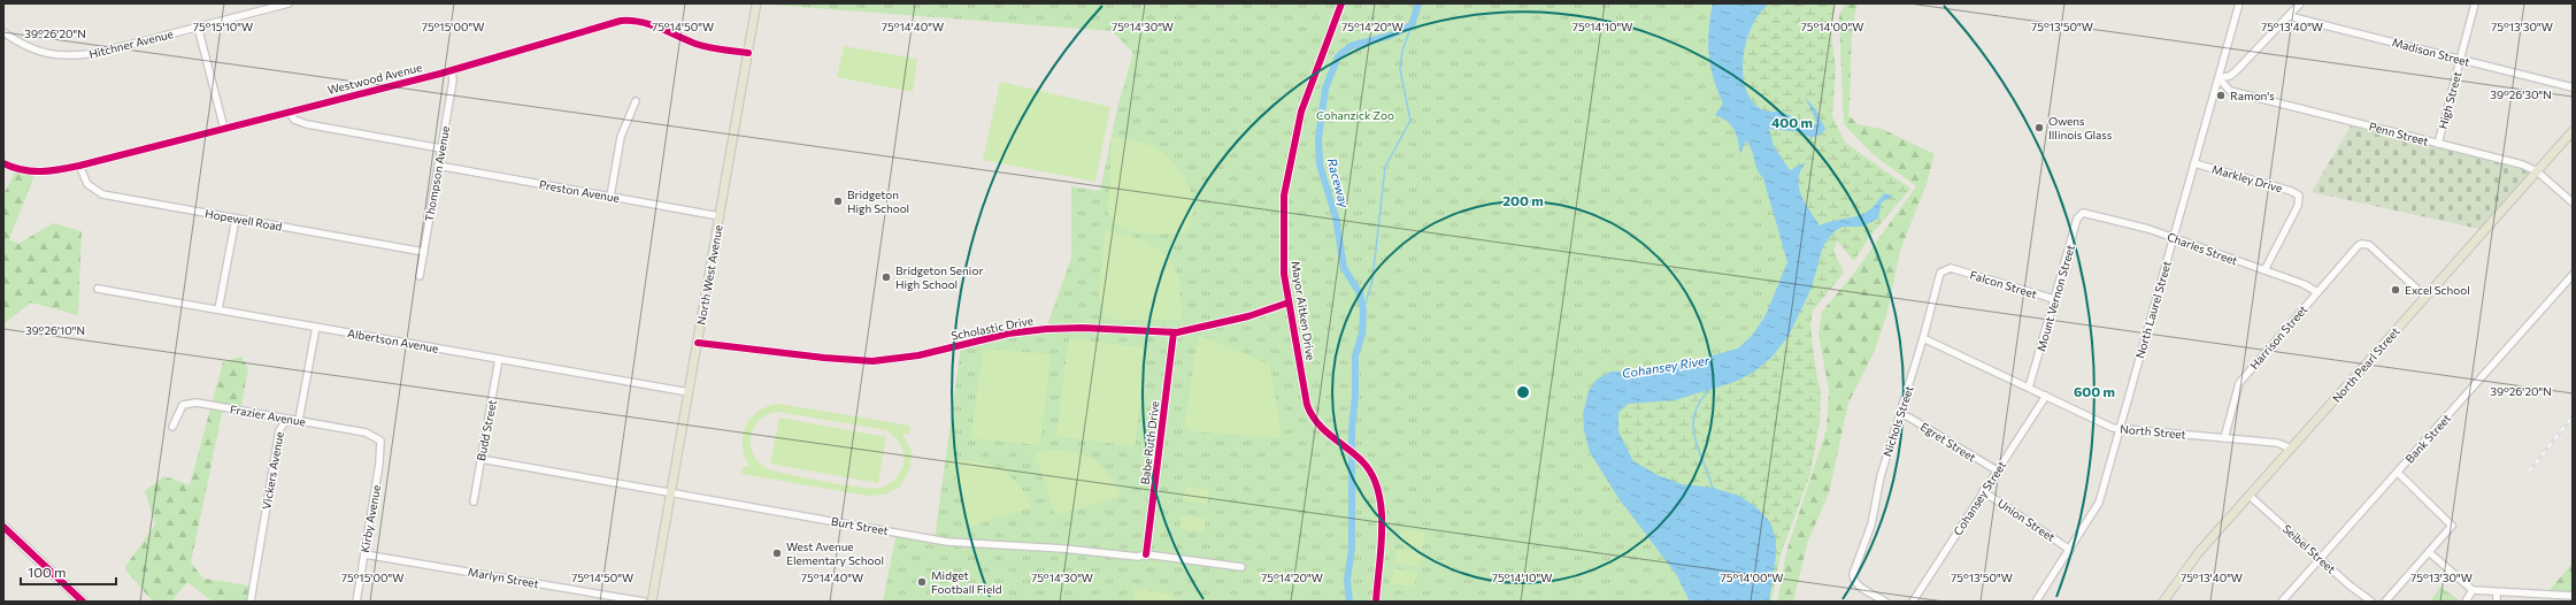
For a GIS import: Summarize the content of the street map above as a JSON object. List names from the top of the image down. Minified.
{"streets":{"main road":["North West Avenue","North Pearl Street"],"street":["Hitchner Avenue","Madison Street","Westwood Avenue","High Street","Penn Street","Thompson Avenue","Markley Drive","Preston Avenue","Hopewell Road","Charles Street","Falcon Street","Mount Vernon Street","North Laurel Street","Mayor Aitken Drive","Scholastic Drive","Harrison Street","Albertson Avenue","Frazier Avenue","Nichols Street","Budd Street","North Street","Bank Street","Egret Street","Babe Ruth Drive","Vickers Avenue","Cohansey Street","Kirby Avenue","Union Street","Burt Street","Seibel Street","Marlyn Street"]},"crossings":[["Madison Street","High Street"],["Westwood Avenue","Thompson Avenue"],["Westwood Avenue","Hopewell Road"],["Westwood Avenue","North West Avenue"],["High Street","Penn Street"],["Penn Street","North Laurel Street"],["Penn Street","North Pearl Street"],["Thompson Avenue","Preston Avenue"],["Thompson Avenue","Hopewell Road"],["Markley Drive","Charles Street"],["Markley Drive","North Laurel Street"],["Preston Avenue","North West Avenue"],["Charles Street","Mount Vernon Street"],["Charles Street","North Laurel Street"],["Charles Street","Harrison Street"],["North West Avenue","Scholastic Drive"],["North West Avenue","Albertson Avenue"],["North West Avenue","Burt Street"],["Falcon Street","Mount Vernon Street"],["Falcon Street","Nichols Street"],["Mount Vernon Street","North Street"],["North Laurel Street","North Street"],["North Laurel Street","Union Street"],["Mayor Aitken Drive","Scholastic Drive"],["Scholastic Drive","Babe Ruth Drive"],["Harrison Street","North Pearl Street"],["Harrison Street","North Street"],["Albertson Avenue","Budd Street"],["North Pearl Street","North Street"],["North Pearl Street","Seibel Street"],["Frazier Avenue","Vickers Avenue"],["Frazier Avenue","Kirby Avenue"],["Nichols Street","North Street"],["Nichols Street","Egret Street"],["Budd Street","Burt Street"],["North Street","Cohansey Street"],["Bank Street","Seibel Street"],["Egret Street","Cohansey Street"],["Babe Ruth Drive","Burt Street"],["Cohansey Street","Union Street"],["Kirby Avenue","Marlyn Street"]],"water":["Raceway","Cohansey River"],"parks":["Cohanzick Zoo"],"places":["Ramon's","Owens Illinois Glass","Bridgeton High School","Bridgeton Senior High School","Excel School","West Avenue Elementary School","Midget Football Field"],"scale_bar":"100 m","coordinates":["75°15'10\"W","75°15'00\"W","75°14'50\"W","75°14'40\"W","75°14'30\"W","75°14'20\"W","75°14'10\"W","75°14'00\"W","75°13'50\"W","75°13'40\"W","75°13'30\"W","39°26'20\"N","39°26'30\"N","39°26'10\"N"],"rings":["400 m","200 m","600 m"]}
